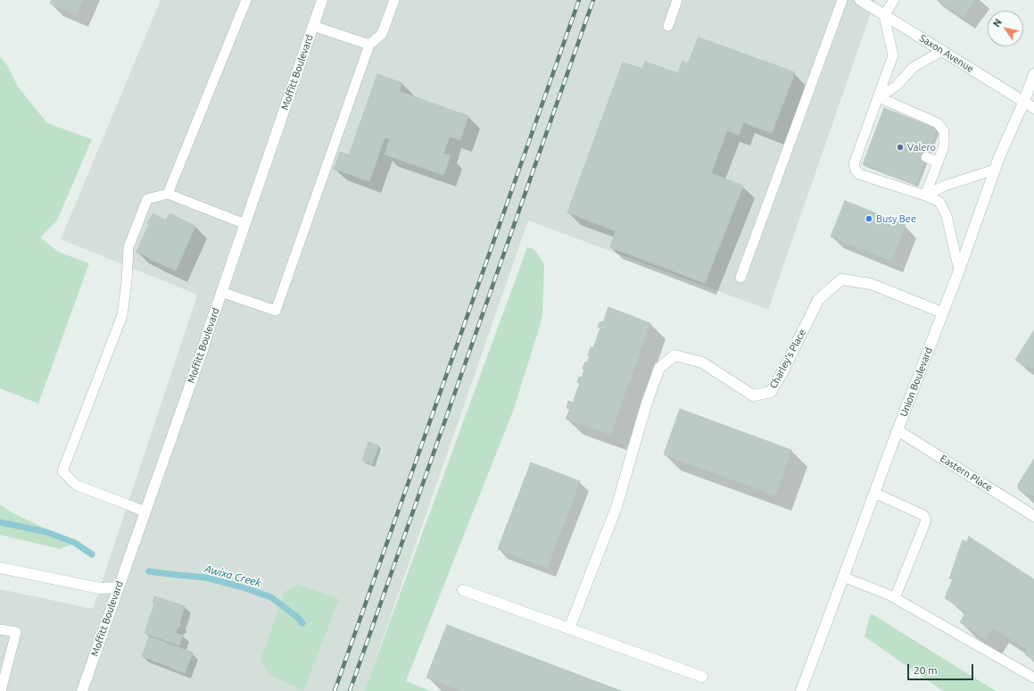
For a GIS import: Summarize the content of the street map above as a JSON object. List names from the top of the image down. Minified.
{"streets":{"street":["Saxon Avenue","Moffitt Boulevard","Charley's Place","Union Boulevard","Eastern Place"]},"crossings":[["Saxon Avenue","Union Boulevard"],["Charley's Place","Union Boulevard"],["Union Boulevard","Eastern Place"]],"water":["Awixa Creek"],"places":["Valero","Busy Bee"],"scale_bar":"20 m","north":"top left"}
